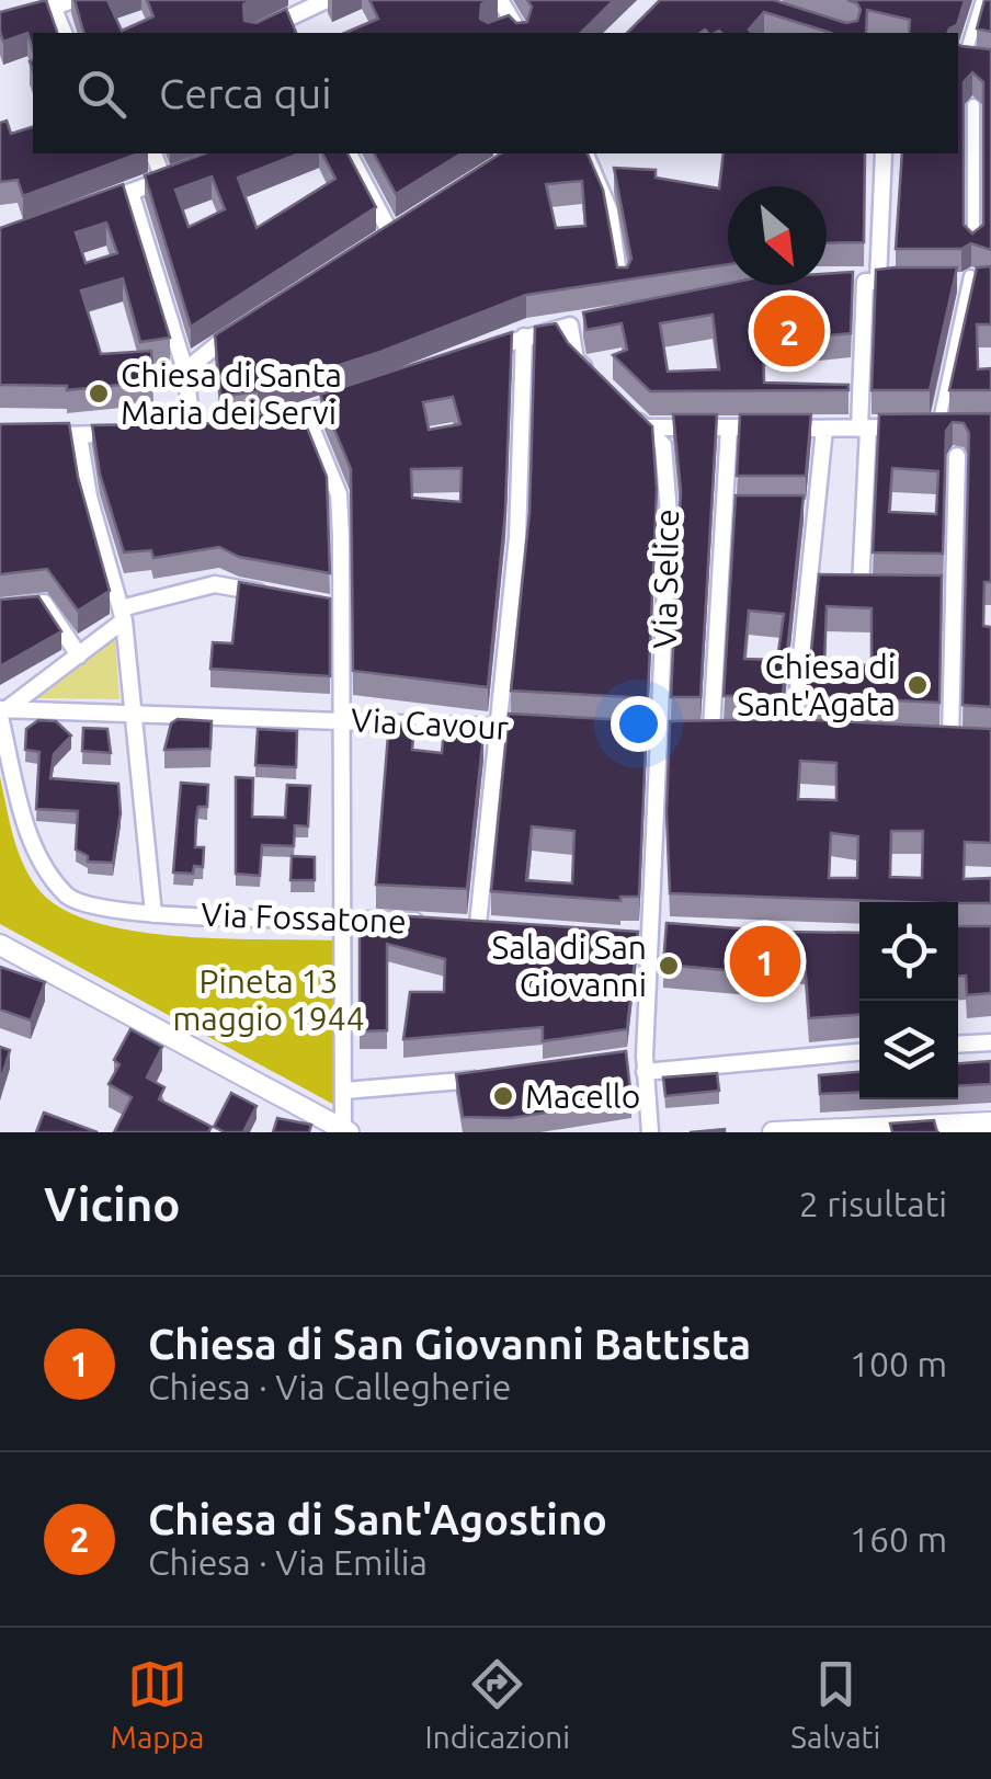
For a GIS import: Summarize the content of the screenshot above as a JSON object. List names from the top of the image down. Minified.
{"streets":{"street":["Via Selice","Via Cavour","Via Fossatone"]},"crossings":[["Via Cavour","Via Fossatone"]],"parks":["Pineta 13 maggio 1944"],"places":["Chiesa di Santa Maria dei Servi","Chiesa di Sant'Agata","Sala di San Giovanni","Macello"],"north":"bottom right","page":{"search":"Cerca qui","pins":["2","1"],"heading":["Vicino","2 risultati"],"list":[{"mark":"1","name":"Chiesa di San Giovanni Battista","note":"Chiesa · Via Callegherie","value":"100 m"},{"mark":"2","name":"Chiesa di Sant'Agostino","note":"Chiesa · Via Emilia","value":"160 m"}],"nav":["Mappa","Indicazioni","Salvati"]}}
